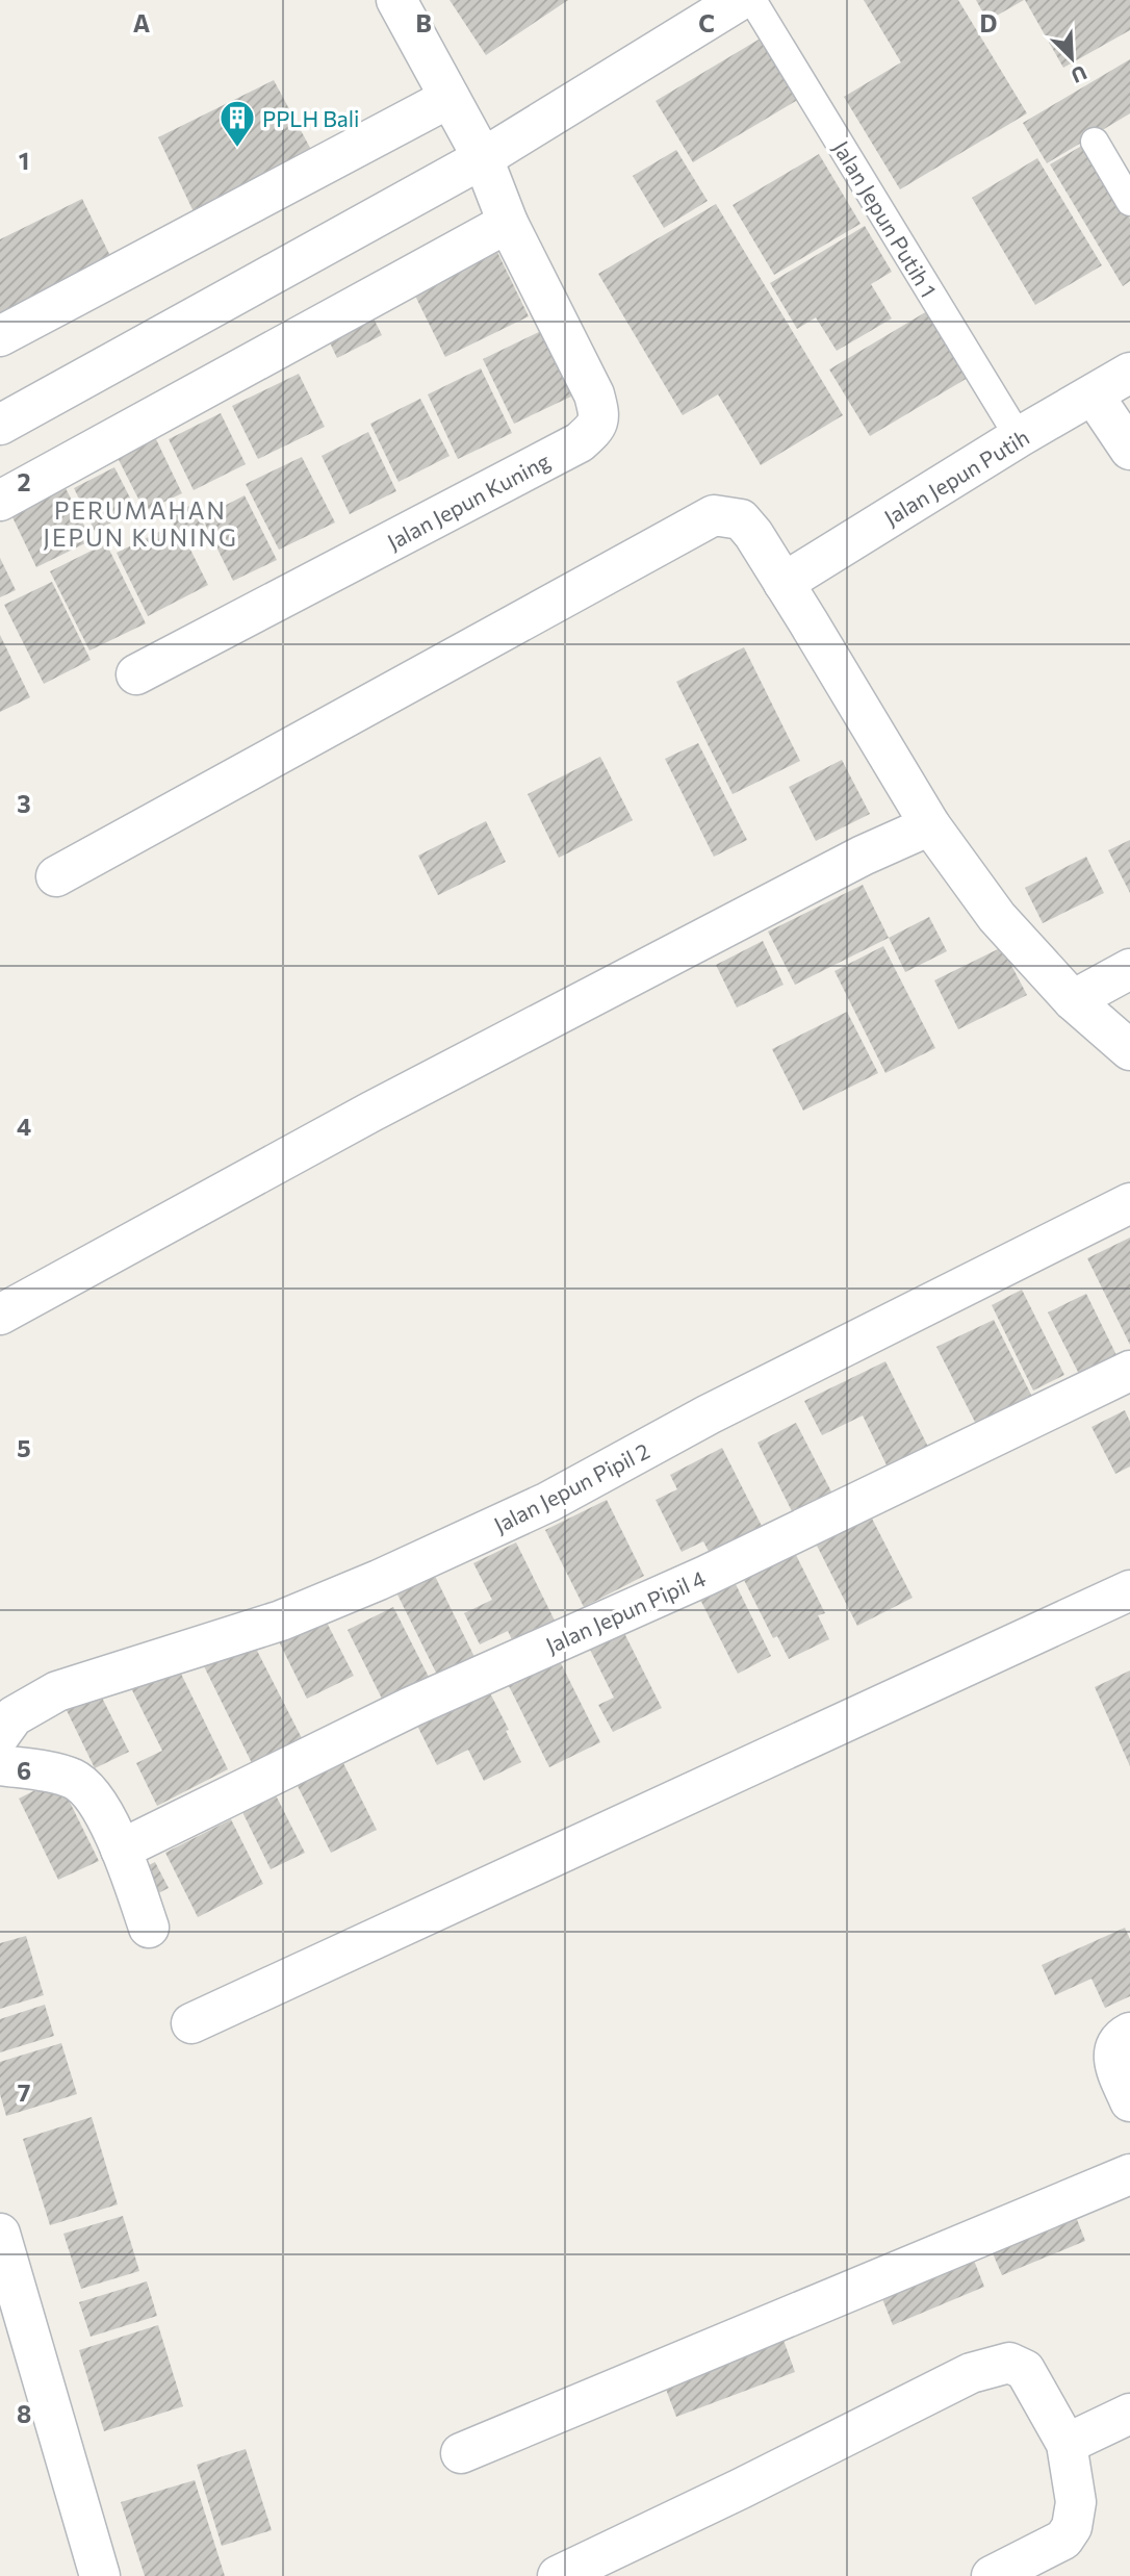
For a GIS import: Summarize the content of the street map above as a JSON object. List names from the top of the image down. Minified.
{"streets":{"street":["Jalan Jepun Putih","Jalan Jepun Kuning","Jalan Jepun Pipil 2","Jalan Jepun Pipil 4"],"lane":["Jalan Jepun Putih 1"]},"crossings":[["Jalan Jepun Putih 1","Jalan Jepun Putih"]],"districts":["PERUMAHAN JEPUN KUNING"],"places":{"building":["PPLH Bali"]},"north":"bottom right","grid":{"columns":["A","B","C","D"],"rows":["1","2","3","4","5","6","7","8"]}}
